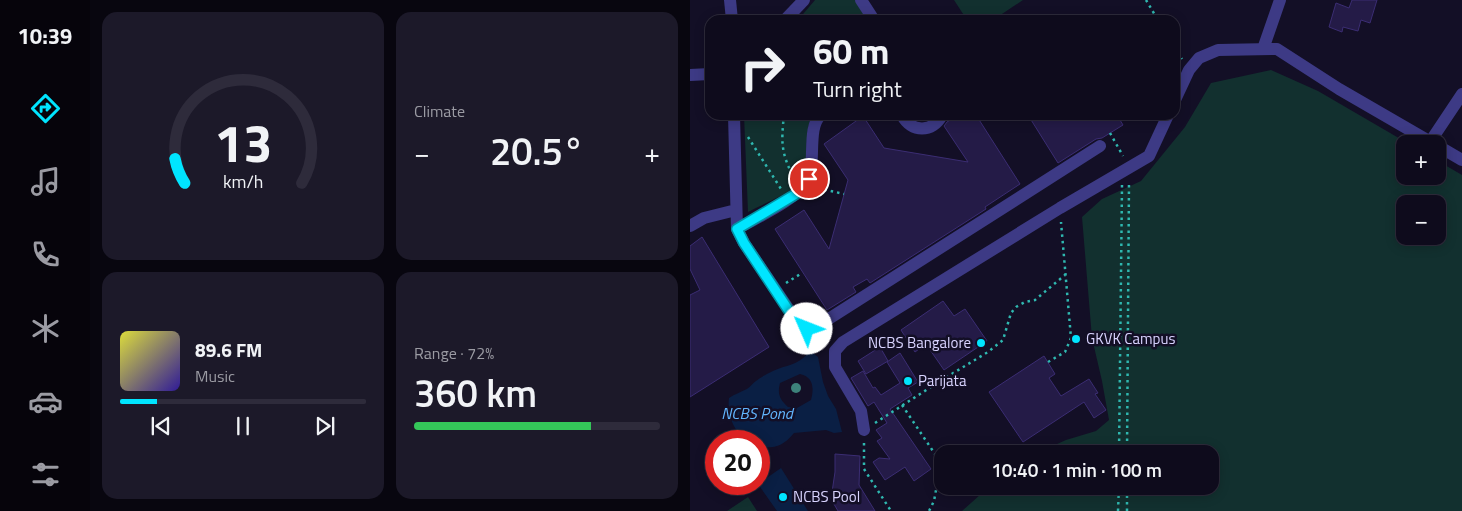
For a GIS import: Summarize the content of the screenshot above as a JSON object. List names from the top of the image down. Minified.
{"water":["NCBS Pond"],"places":["GKVK Campus","NCBS Bangalore","Parijata","NCBS Pool"],"page":{"tabs":"10:39","tile":["Climate",["Range · 72%","360 km"]],"turn":["60 m","Turn right"],"heat":["−","20.5°","+"],"map_buttons":["+","−"],"song":["89.6 FM","Music"],"limit":"20","trip":"10:40 · 1 min · 100 m","gauge":["13","km/h"]}}
